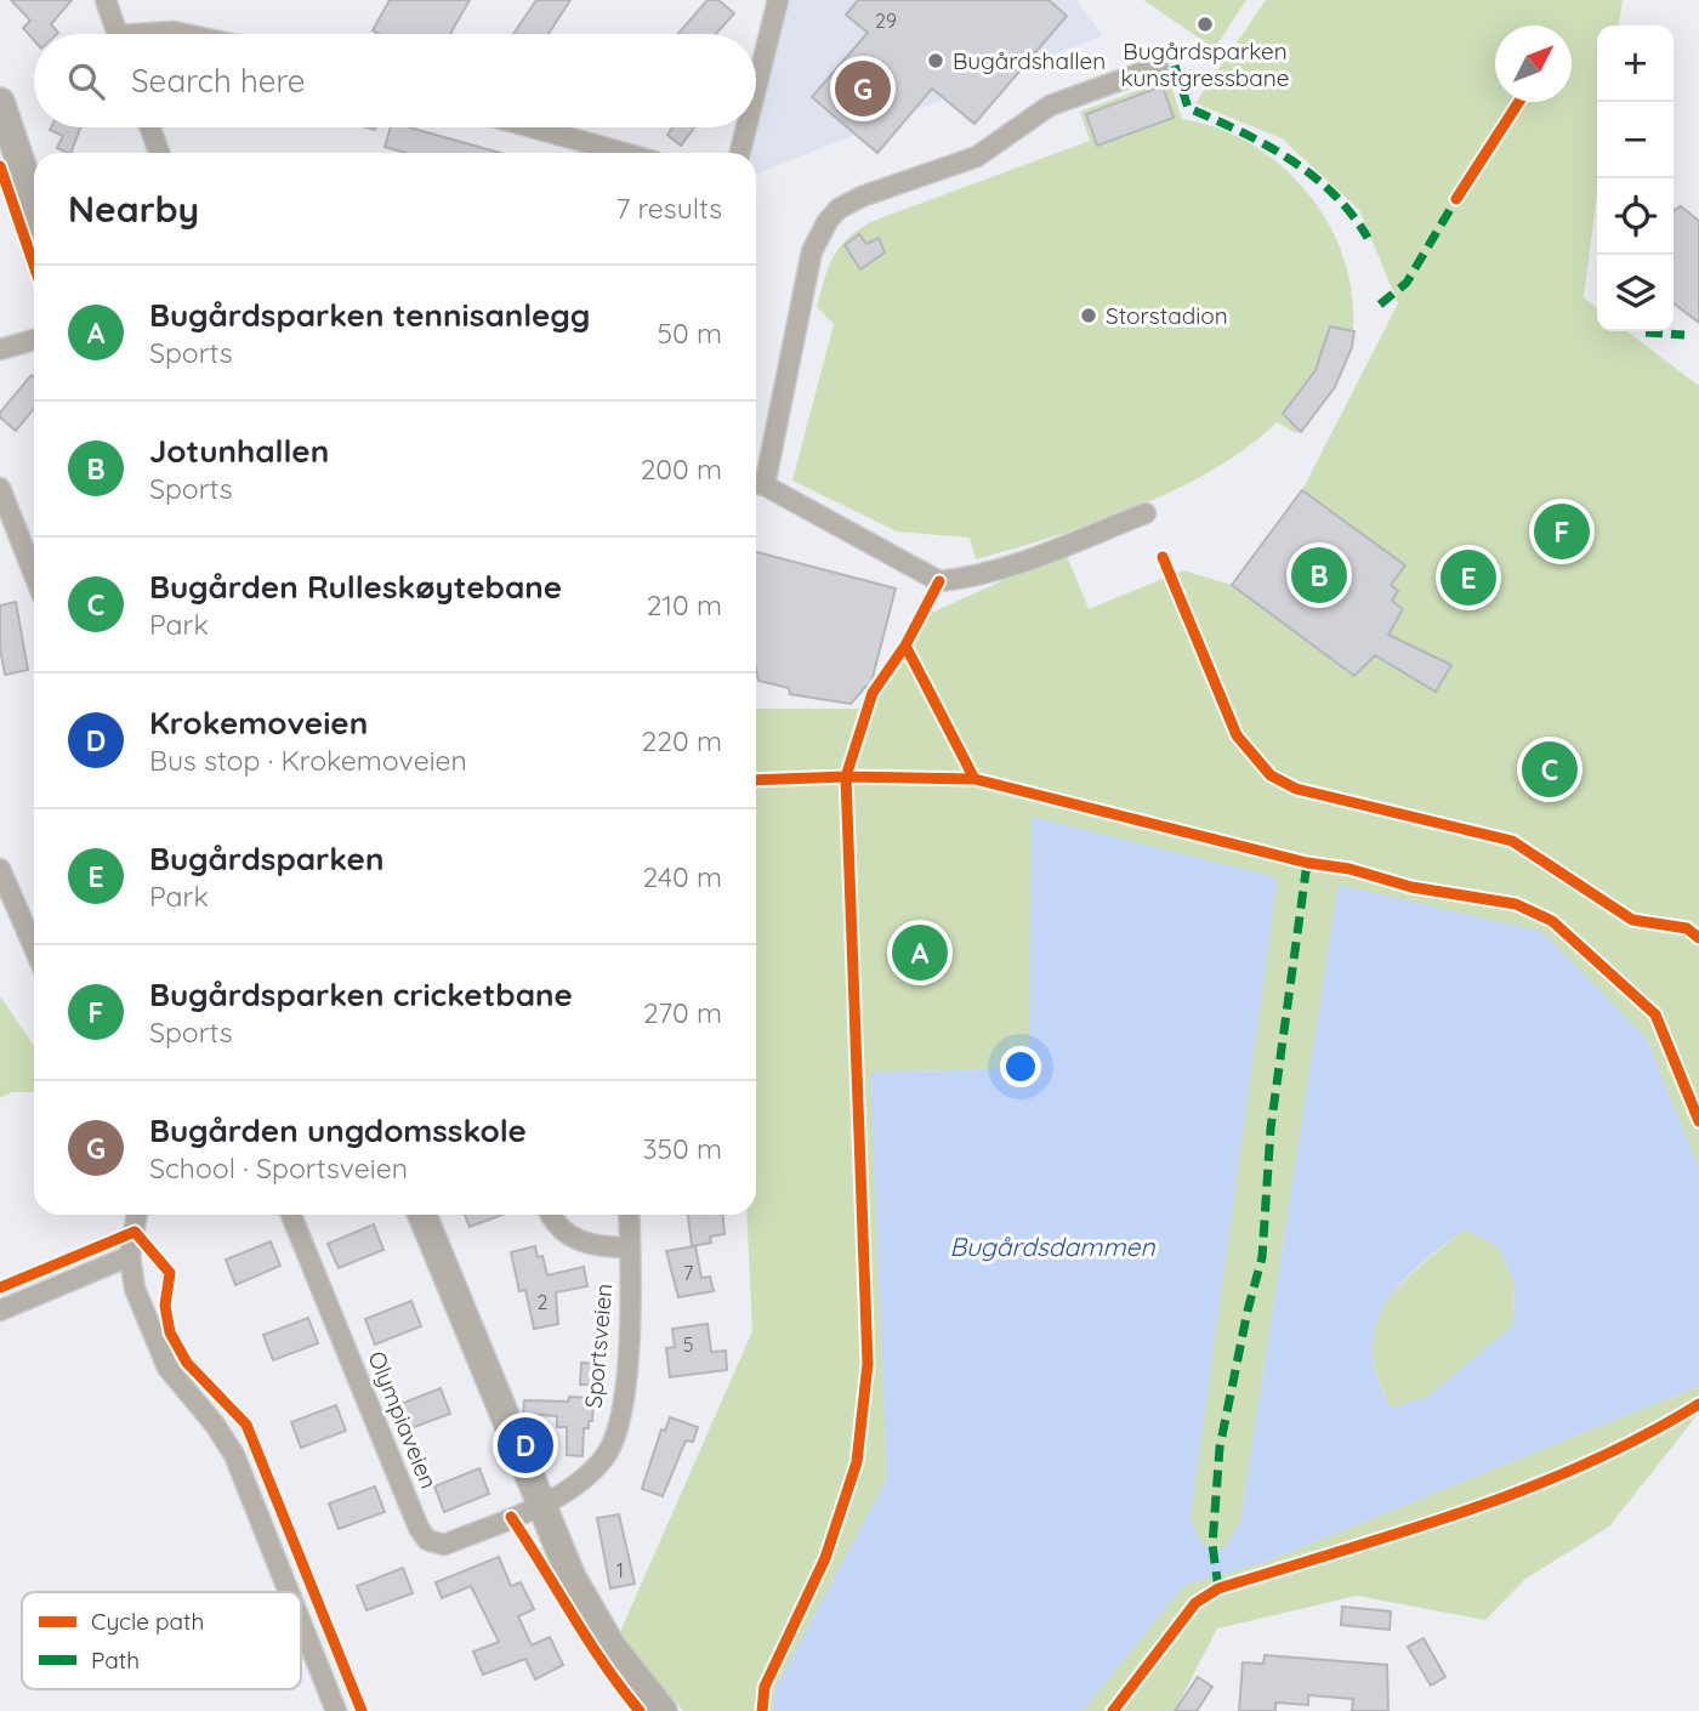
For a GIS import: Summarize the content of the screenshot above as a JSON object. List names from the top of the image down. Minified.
{"streets":{"street":["Sportsveien","Olympiaveien"]},"crossings":[["Sportsveien","Olympiaveien"]],"water":["Bugårdsdammen"],"places":["Bugårdsparken kunstgressbane","Bugårdshallen","Storstadion"],"house_numbers":["29","7","2","5","1"],"legend":["Cycle path","Path"],"north":"top right","page":{"map_buttons":["+","−"],"search":"Search here","pins":["G","F","B","E","C","A","D"],"heading":["Nearby","7 results"],"list":[{"mark":"A","name":"Bugårdsparken tennisanlegg","note":"Sports","value":"50 m"},{"mark":"B","name":"Jotunhallen","note":"Sports","value":"200 m"},{"mark":"C","name":"Bugården Rulleskøytebane","note":"Park","value":"210 m"},{"mark":"D","name":"Krokemoveien","note":"Bus stop · Krokemoveien","value":"220 m"},{"mark":"E","name":"Bugårdsparken","note":"Park","value":"240 m"},{"mark":"F","name":"Bugårdsparken cricketbane","note":"Sports","value":"270 m"},{"mark":"G","name":"Bugården ungdomsskole","note":"School · Sportsveien","value":"350 m"}]}}
